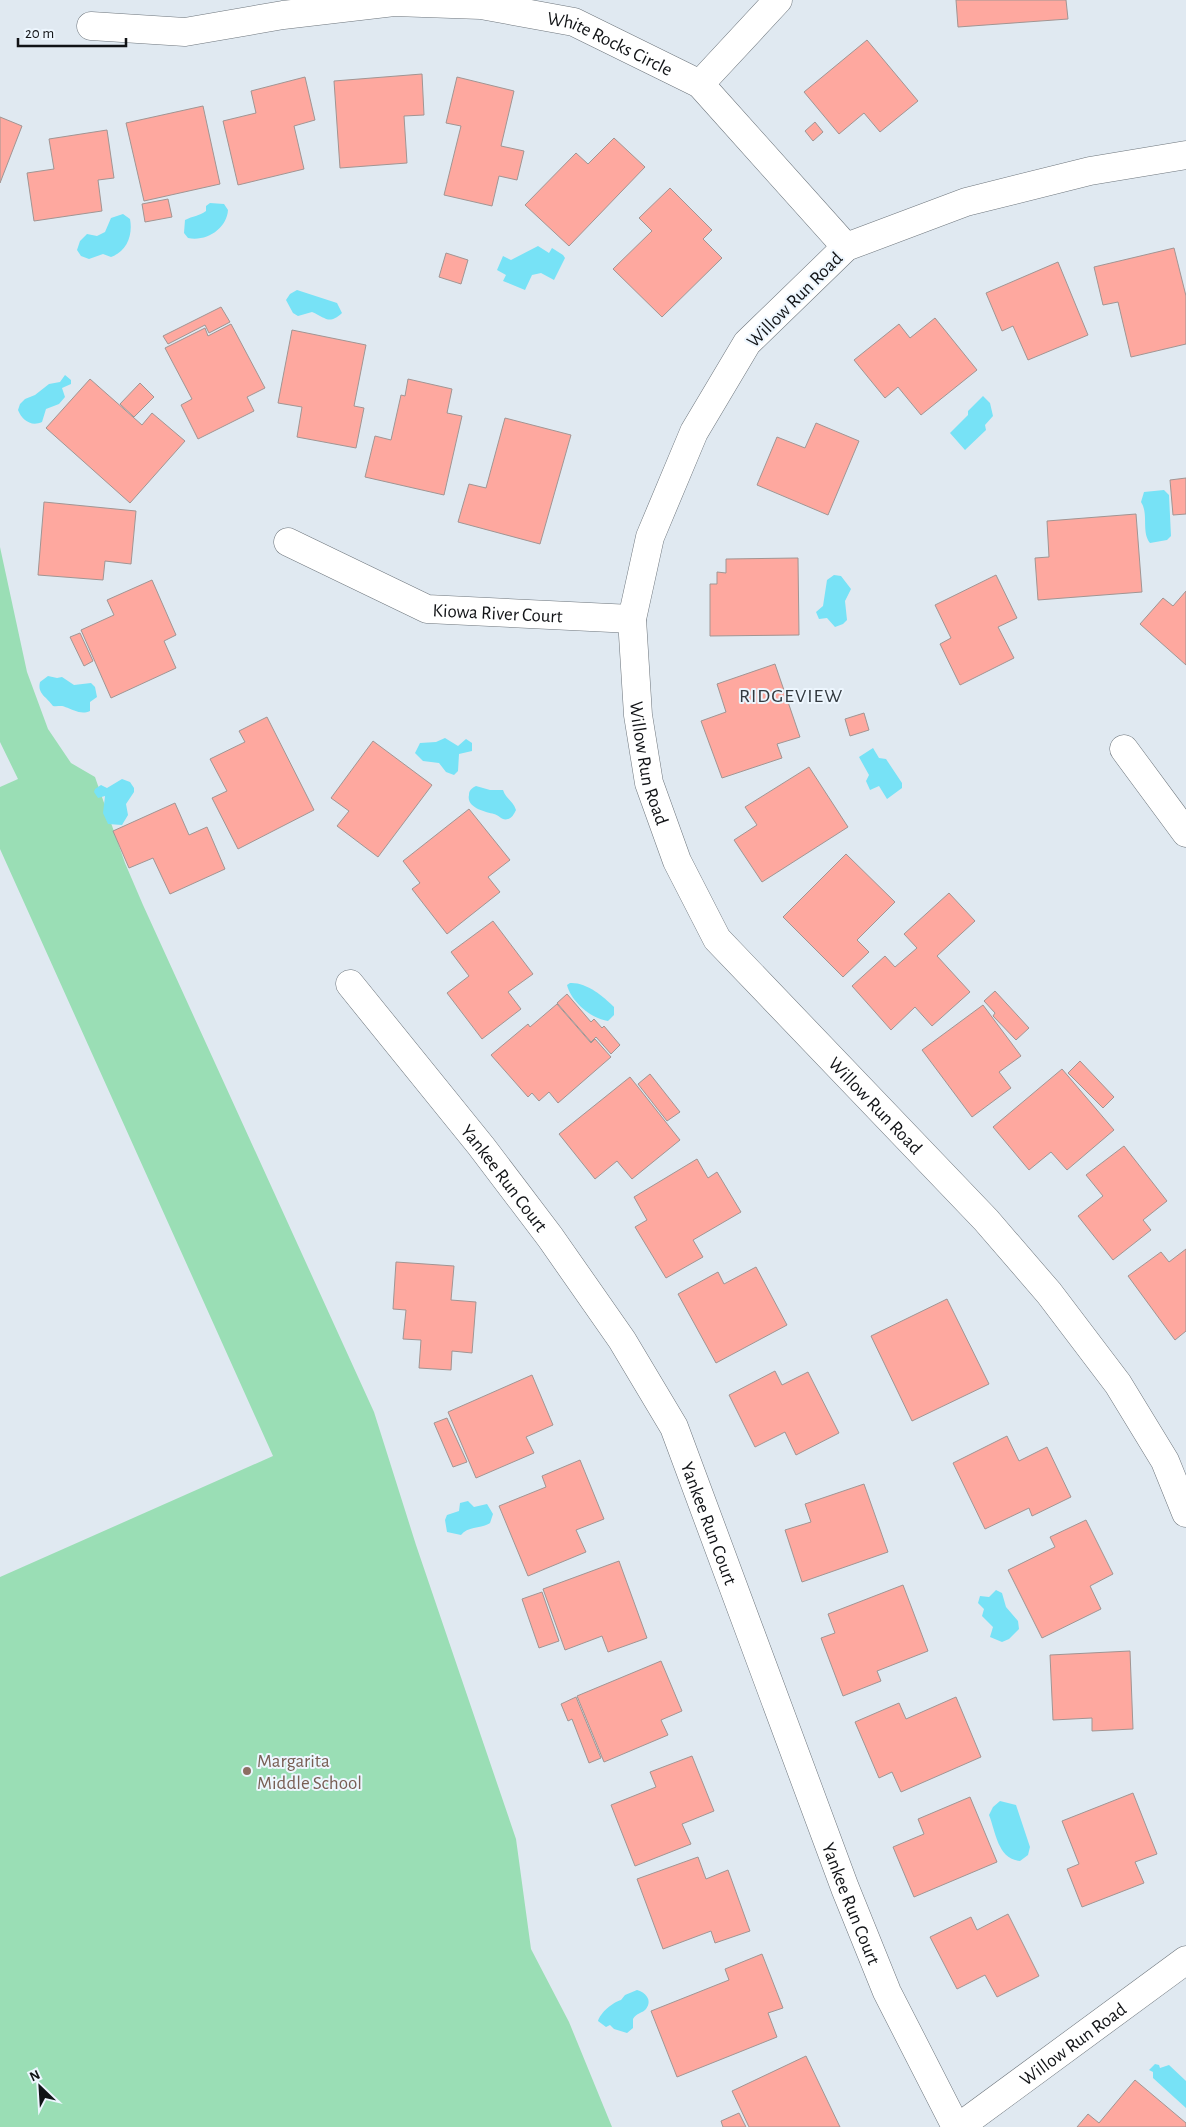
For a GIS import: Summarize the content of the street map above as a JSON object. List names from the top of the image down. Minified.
{"streets":{"street":["White Rocks Circle","Willow Run Road","Kiowa River Court","Yankee Run Court"]},"crossings":[["White Rocks Circle","Willow Run Road"],["Willow Run Road","Kiowa River Court"],["Willow Run Road","Yankee Run Court"]],"districts":["RIDGEVIEW"],"places":["Margarita Middle School"],"scale_bar":"20 m","north":"top left"}
